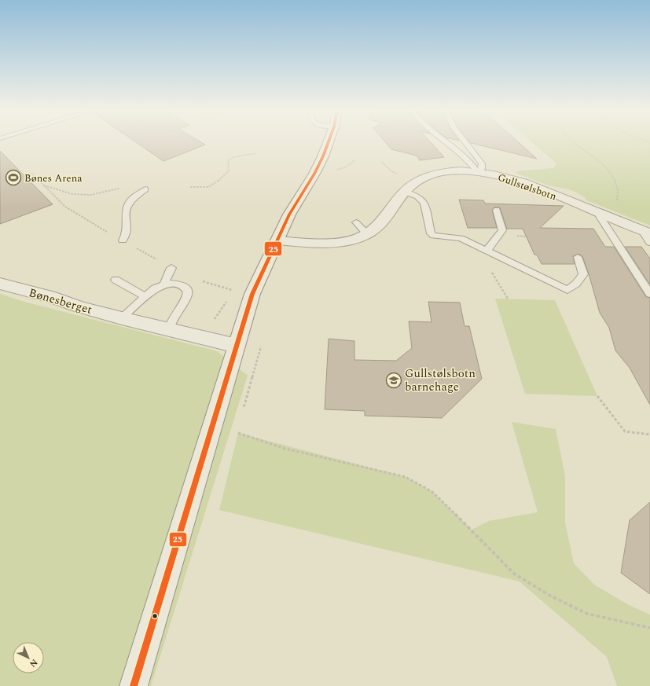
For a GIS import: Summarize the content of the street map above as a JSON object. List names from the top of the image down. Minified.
{"streets":{"street":["Gullstølsbotn","Bønesberget"]},"places":{"sports":["Bønes Arena"],"school or university":["Gullstølsbotn barnehage"]},"lines":["transit line 25"],"north":"bottom right"}
